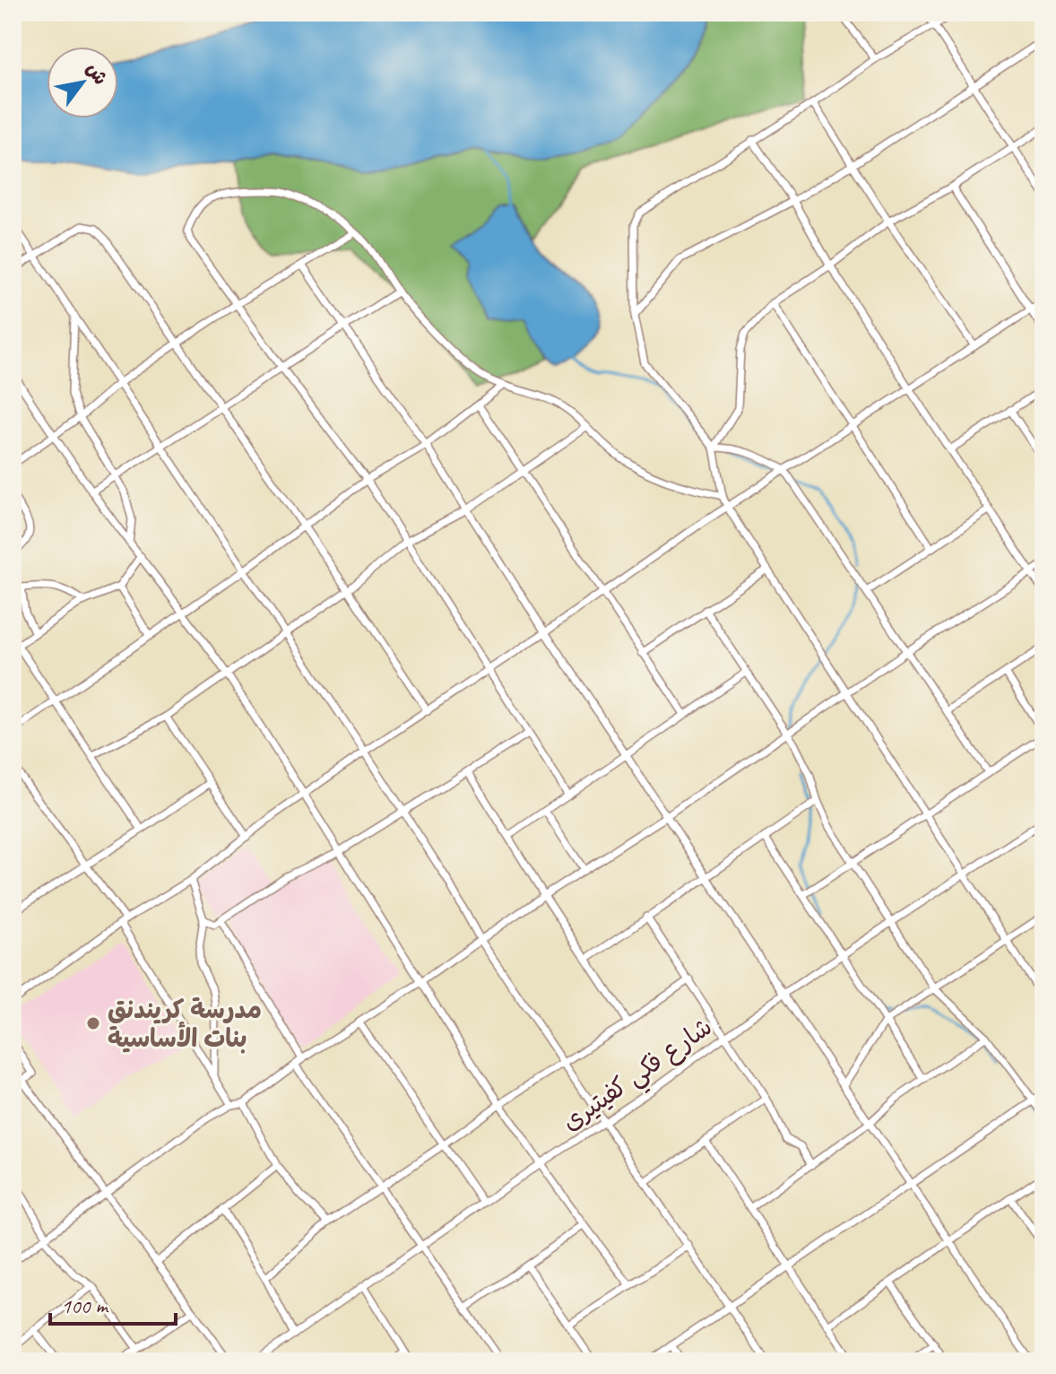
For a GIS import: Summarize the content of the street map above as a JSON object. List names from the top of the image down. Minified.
{"streets":{"street":["شارع فكي كفيتيرى"]},"places":["مدرسة كريندنق بنات الأساسية"],"scale_bar":"100 m","north":"top right"}
